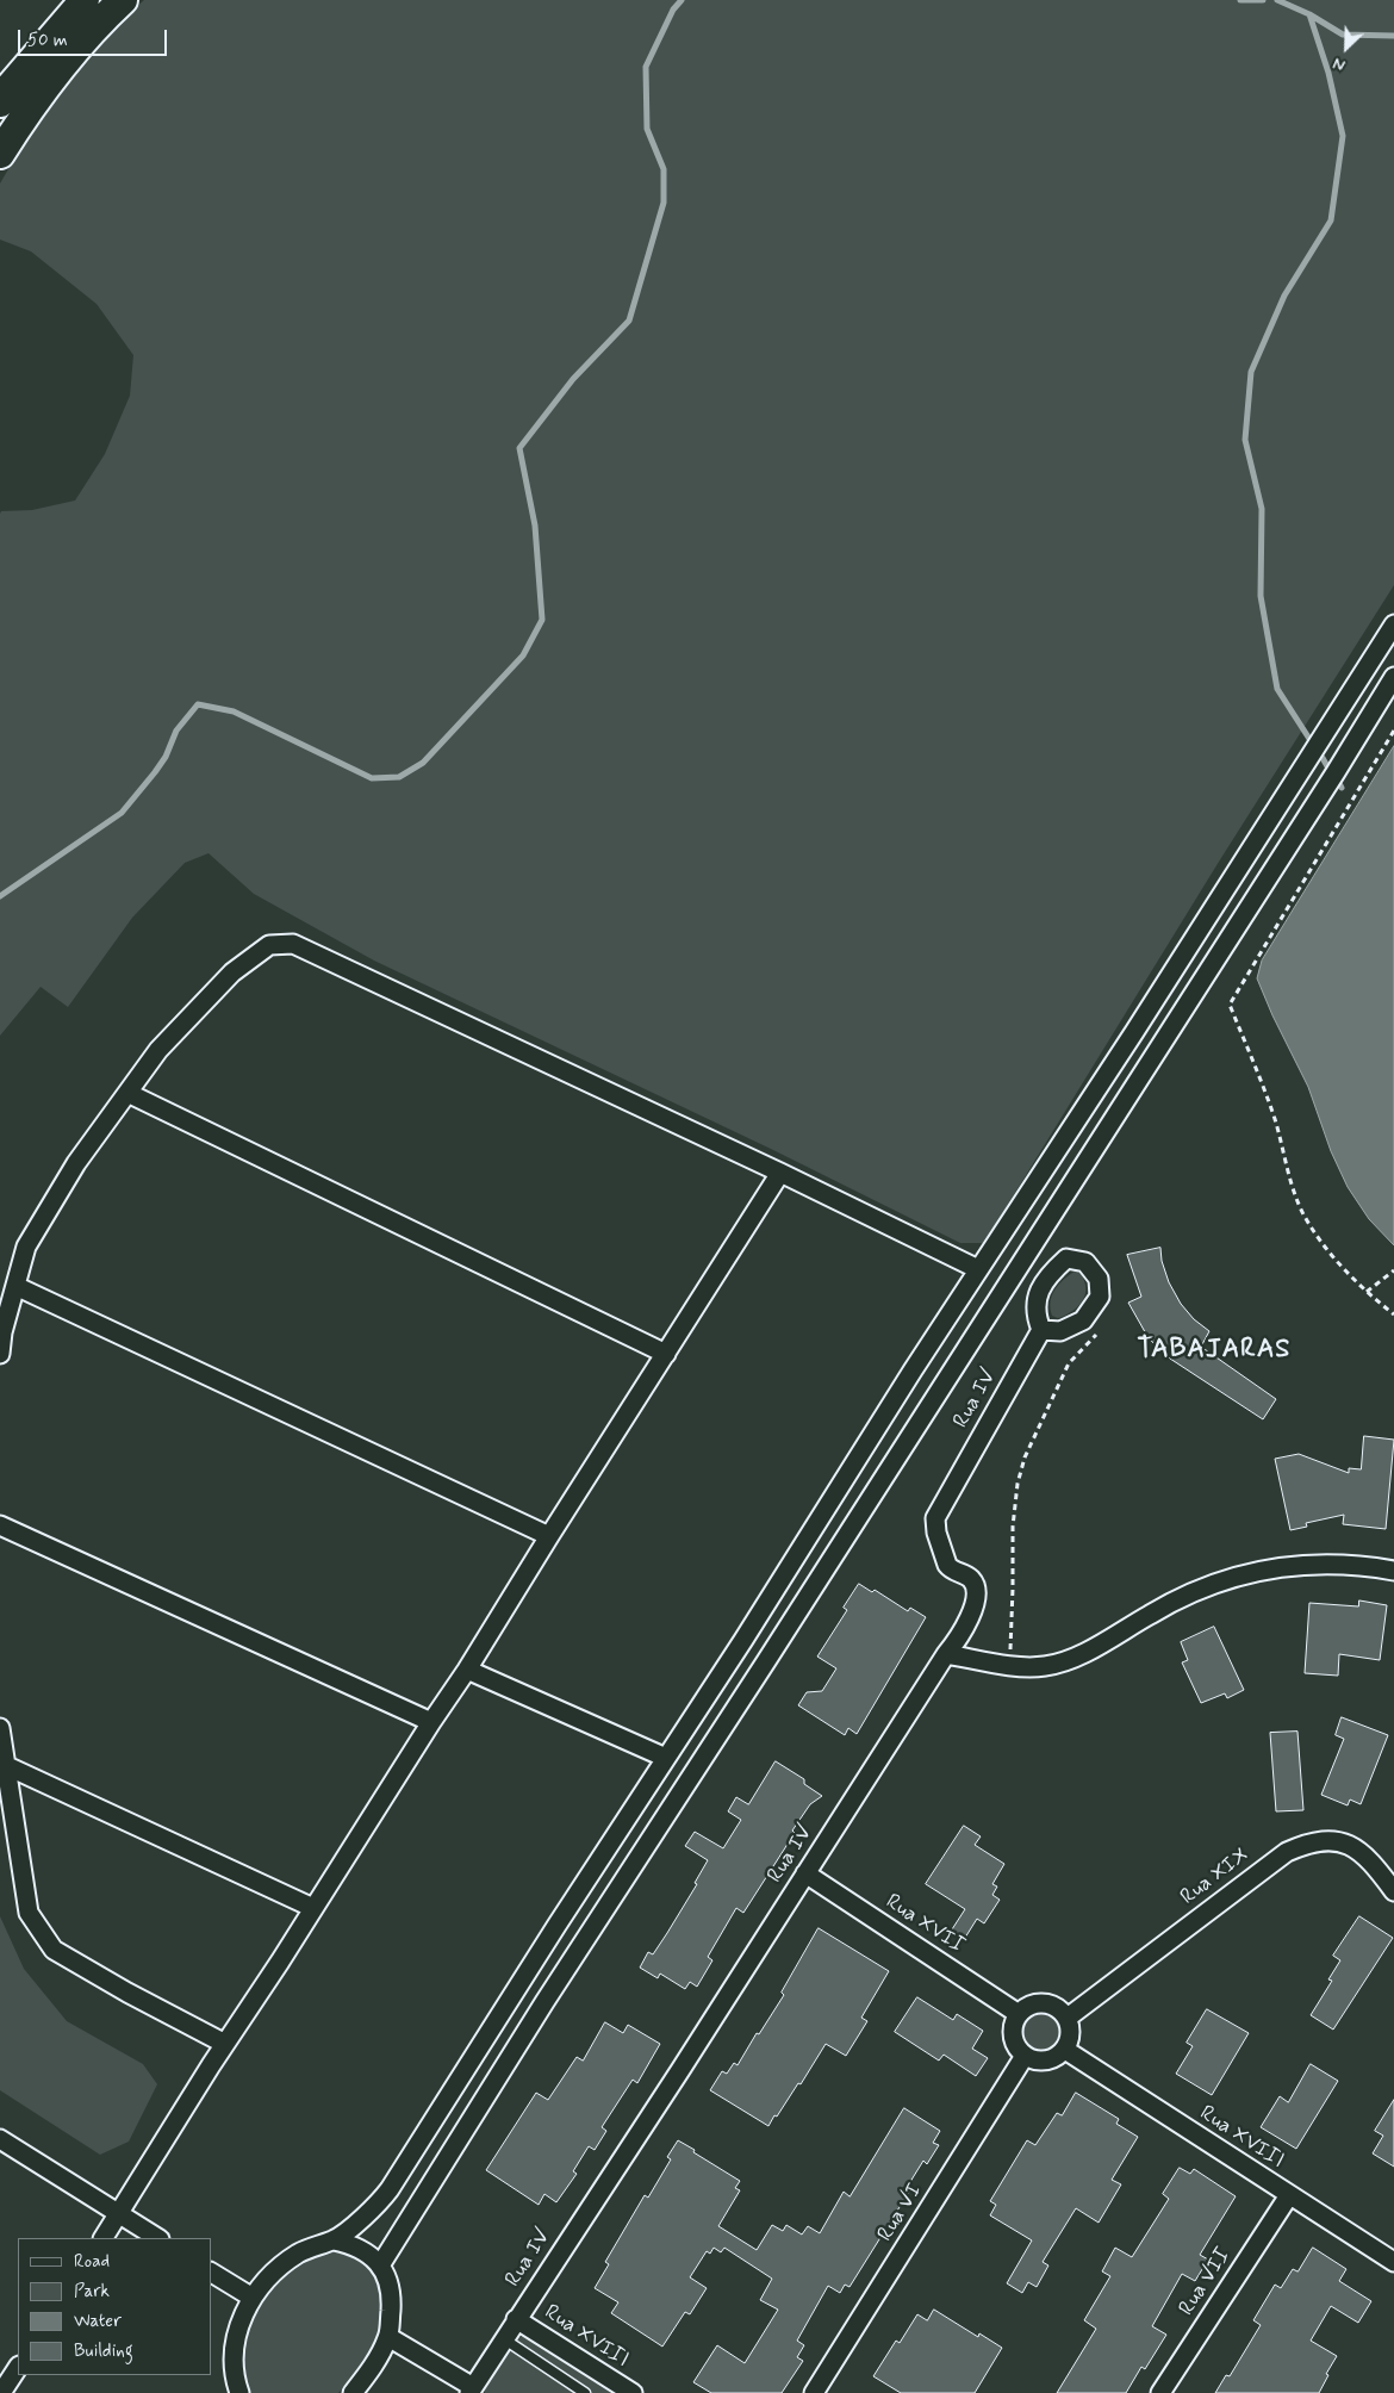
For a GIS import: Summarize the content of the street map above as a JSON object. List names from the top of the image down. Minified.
{"streets":{"street":["Rua IV","Rua XIX","Rua XVII","Rua XVIII","Rua VI","Rua VII"]},"crossings":[["Rua IV","Rua XVII"],["Rua IV","Rua XVIII"],["Rua XIX","Rua XVII"],["Rua XIX","Rua XVIII"],["Rua XIX","Rua VI"],["Rua XVII","Rua XVIII"],["Rua XVII","Rua VI"],["Rua XVIII","Rua VI"],["Rua XVIII","Rua VII"]],"districts":["TABAJARAS"],"legend":["Road","Park","Water","Building"],"scale_bar":"50 m","north":"bottom left"}
